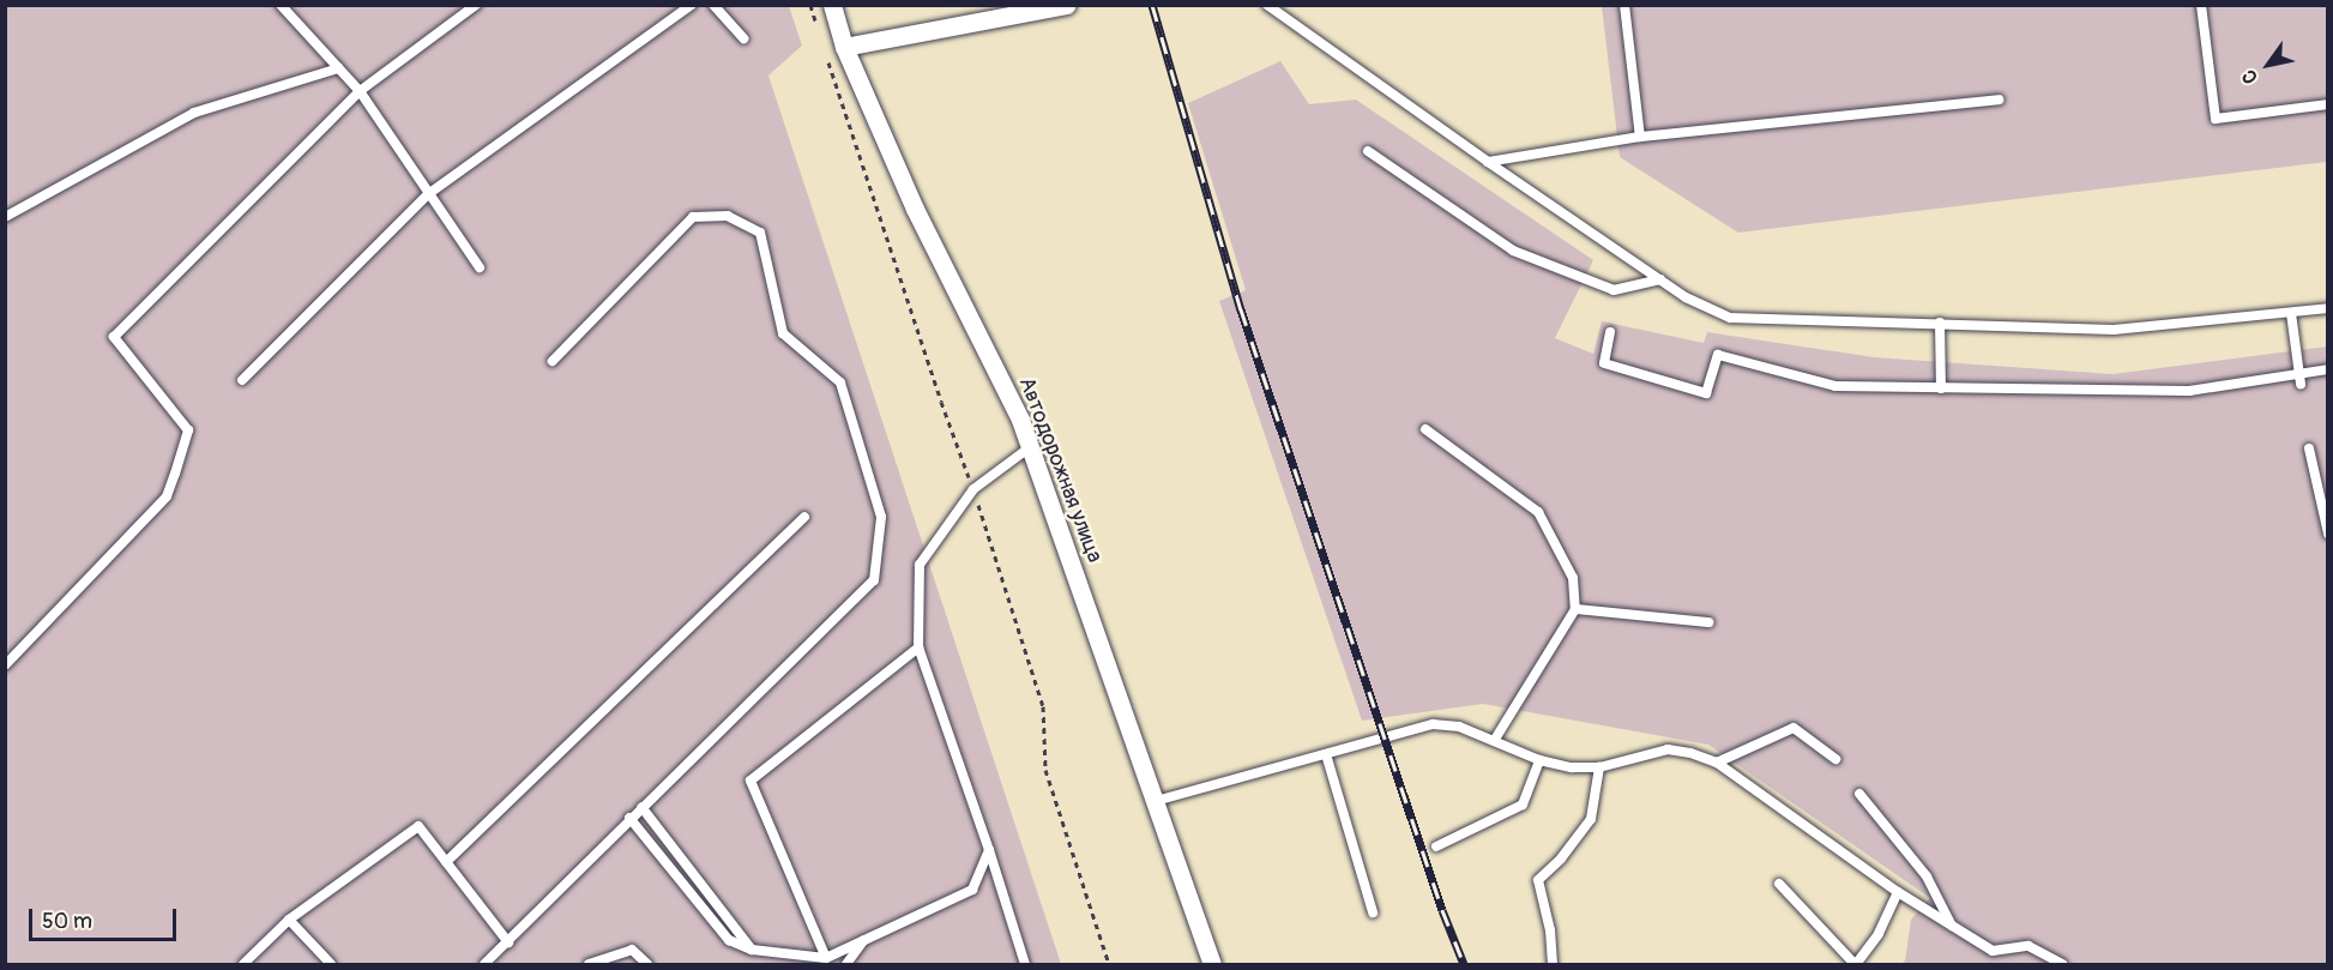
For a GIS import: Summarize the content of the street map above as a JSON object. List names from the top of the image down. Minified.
{"streets":{"street":["Автодорожная улица"]},"scale_bar":"50 m","north":"bottom left"}
